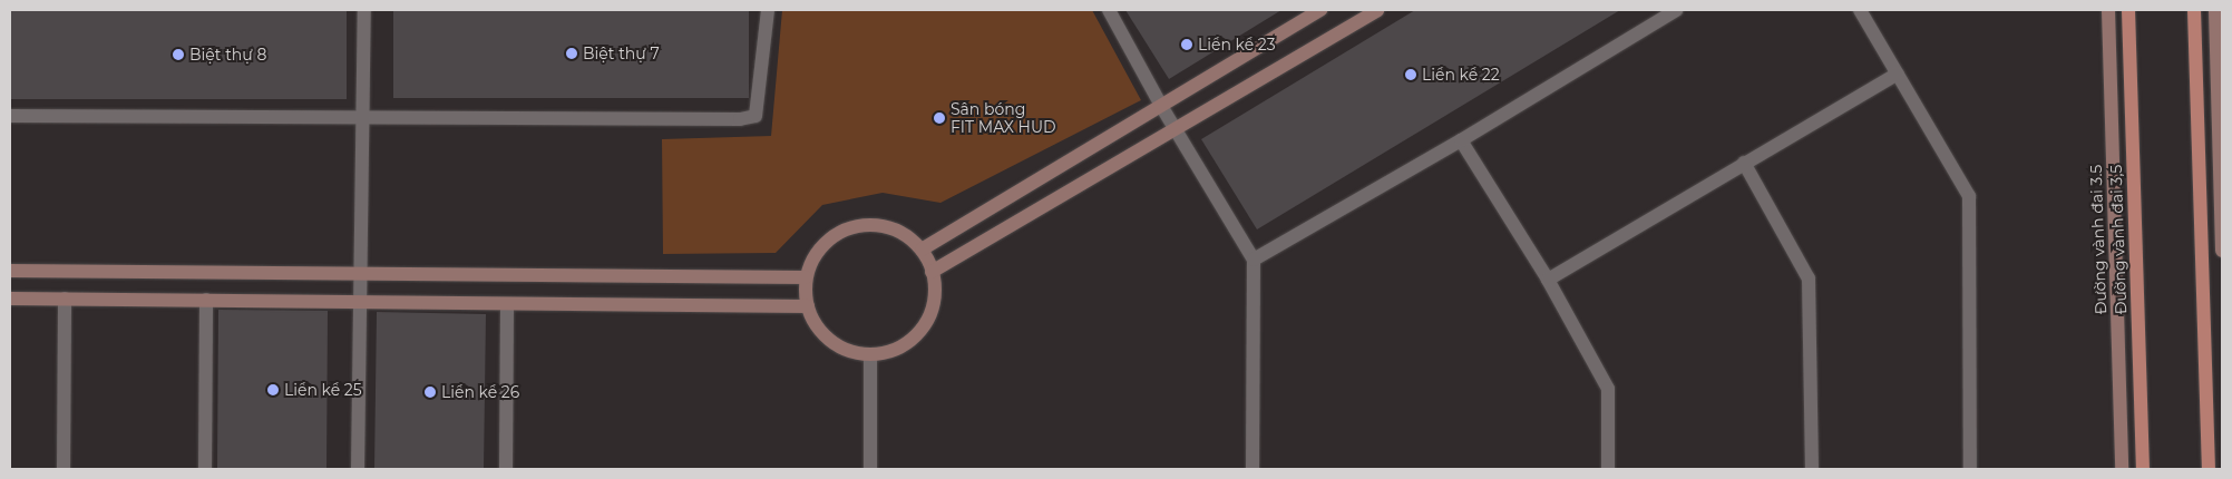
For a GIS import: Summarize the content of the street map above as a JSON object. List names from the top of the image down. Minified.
{"streets":{"main road":["Đường vành đai 3.5","Đường vành đai 3,5"]},"places":["Liền kề 23","Biệt thự 7","Biệt thự 8","Liền kề 22","Sân bóng FIT MAX HUD","Liền kề 25","Liền kề 26"]}
